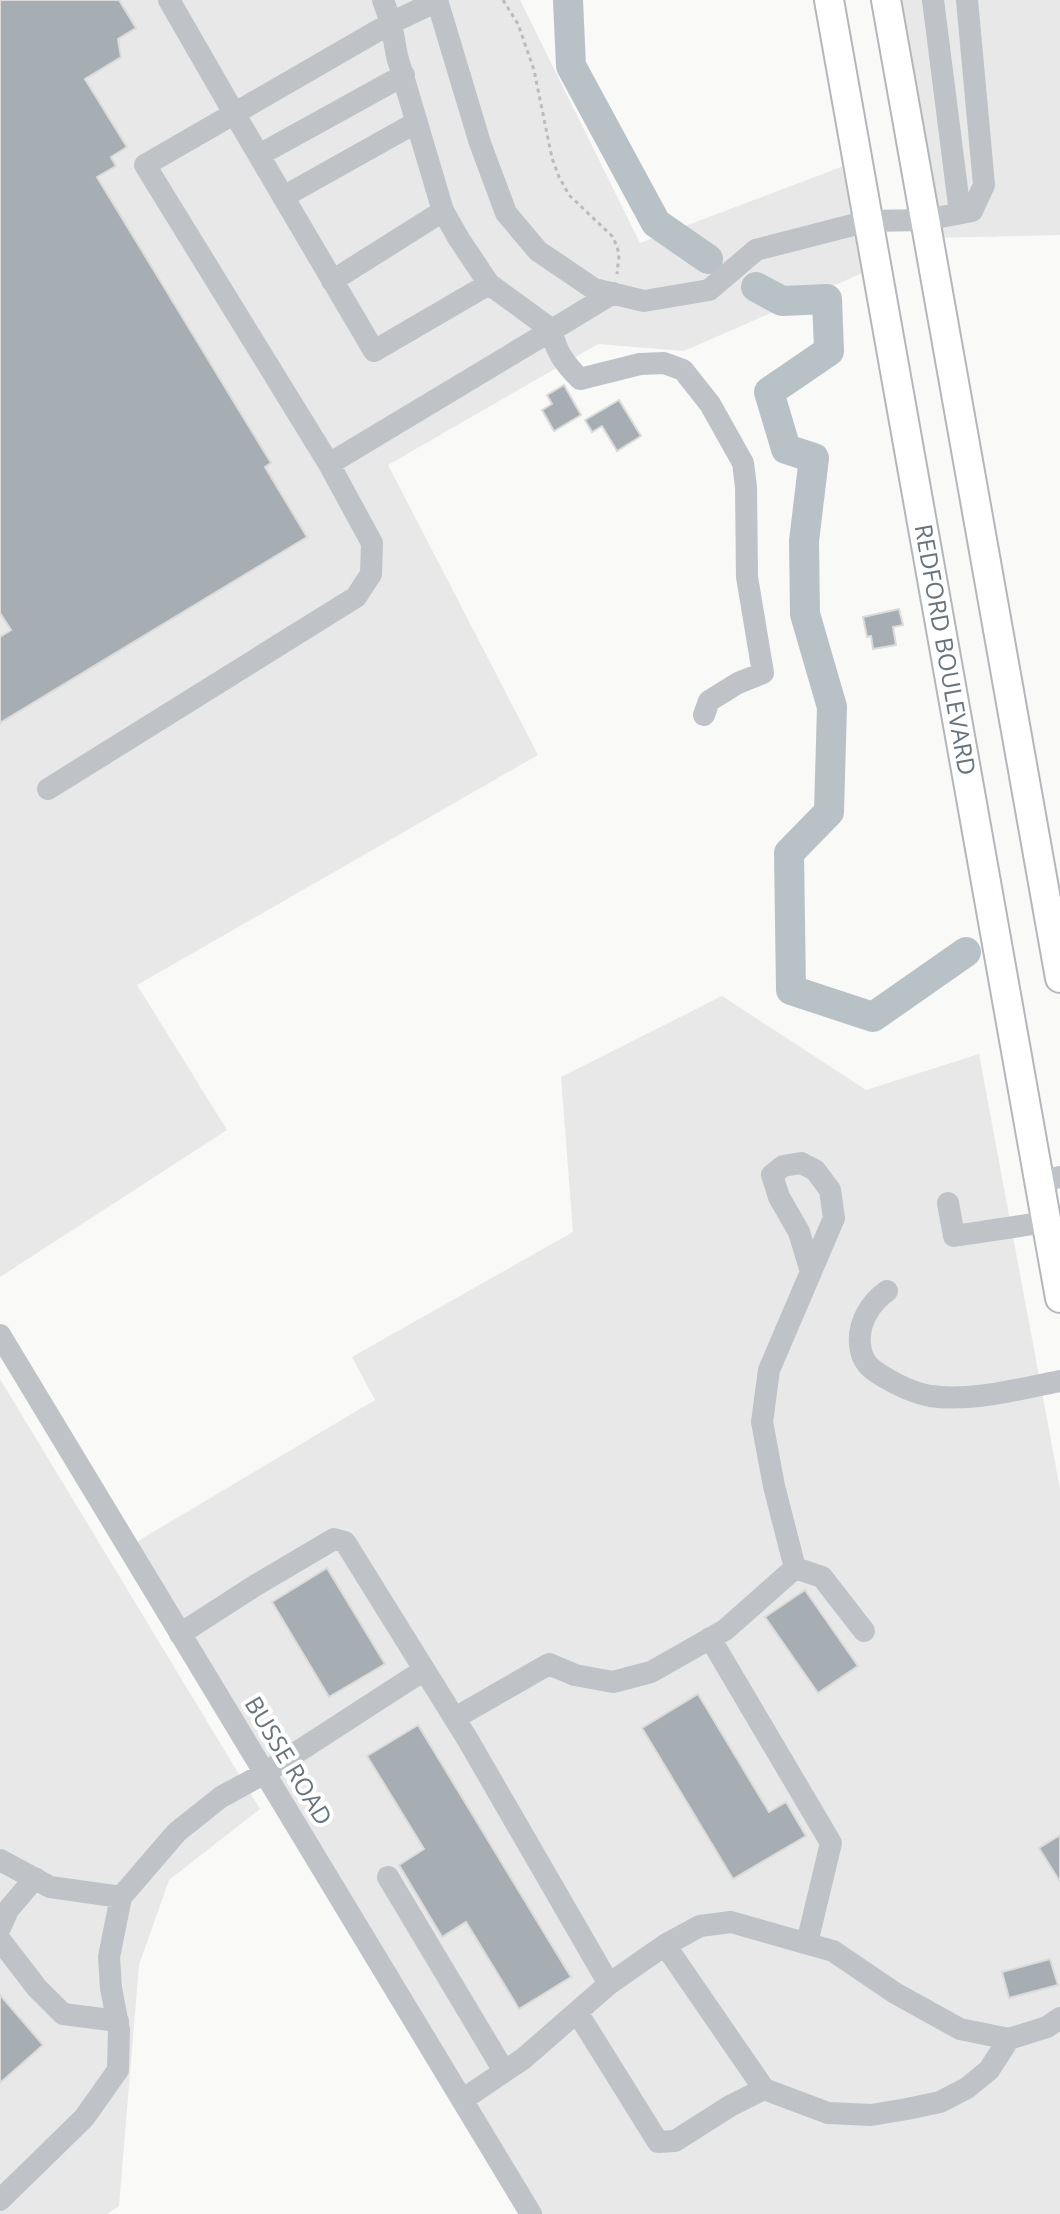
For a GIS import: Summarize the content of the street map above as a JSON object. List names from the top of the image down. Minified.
{"streets":{"main road":["REDFORD BOULEVARD"],"street":["BUSSE ROAD"]}}
